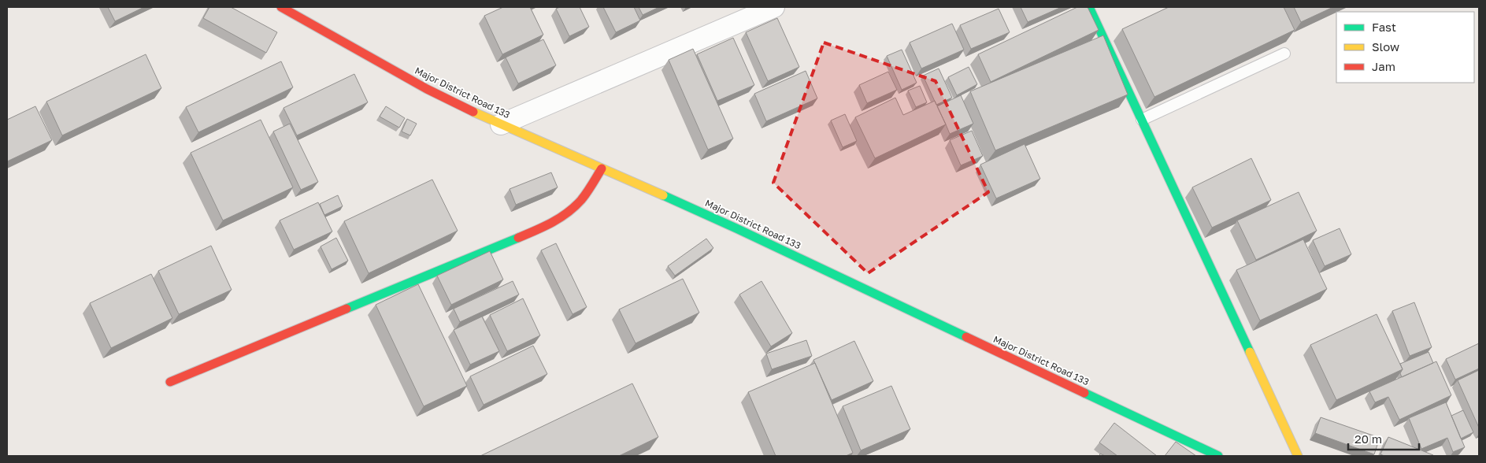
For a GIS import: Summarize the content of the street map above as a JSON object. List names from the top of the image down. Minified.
{"streets":{"main road":["Major District Road 133"]},"legend":["Fast","Slow","Jam"],"scale_bar":"20 m"}
